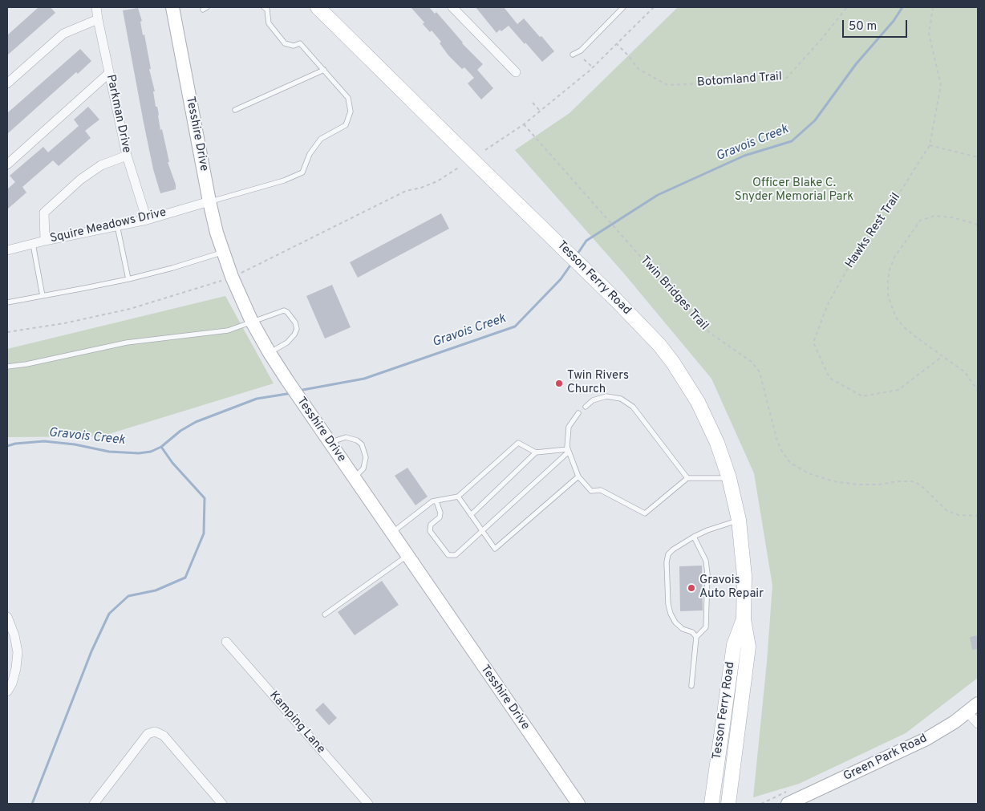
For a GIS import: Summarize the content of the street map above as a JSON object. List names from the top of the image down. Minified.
{"streets":{"main road":["Tesson Ferry Road"],"street":["Parkman Drive","Tesshire Drive","Squire Meadows Drive","Kamping Lane","Green Park Road"],"path":["Botomland Trail","Hawks Rest Trail","Twin Bridges Trail"]},"crossings":[["Parkman Drive","Squire Meadows Drive"],["Tesshire Drive","Squire Meadows Drive"]],"water":["Gravois Creek"],"parks":["Officer Blake C. Snyder Memorial Park"],"places":["Twin Rivers Church","Gravois Auto Repair"],"scale_bar":"50 m"}
